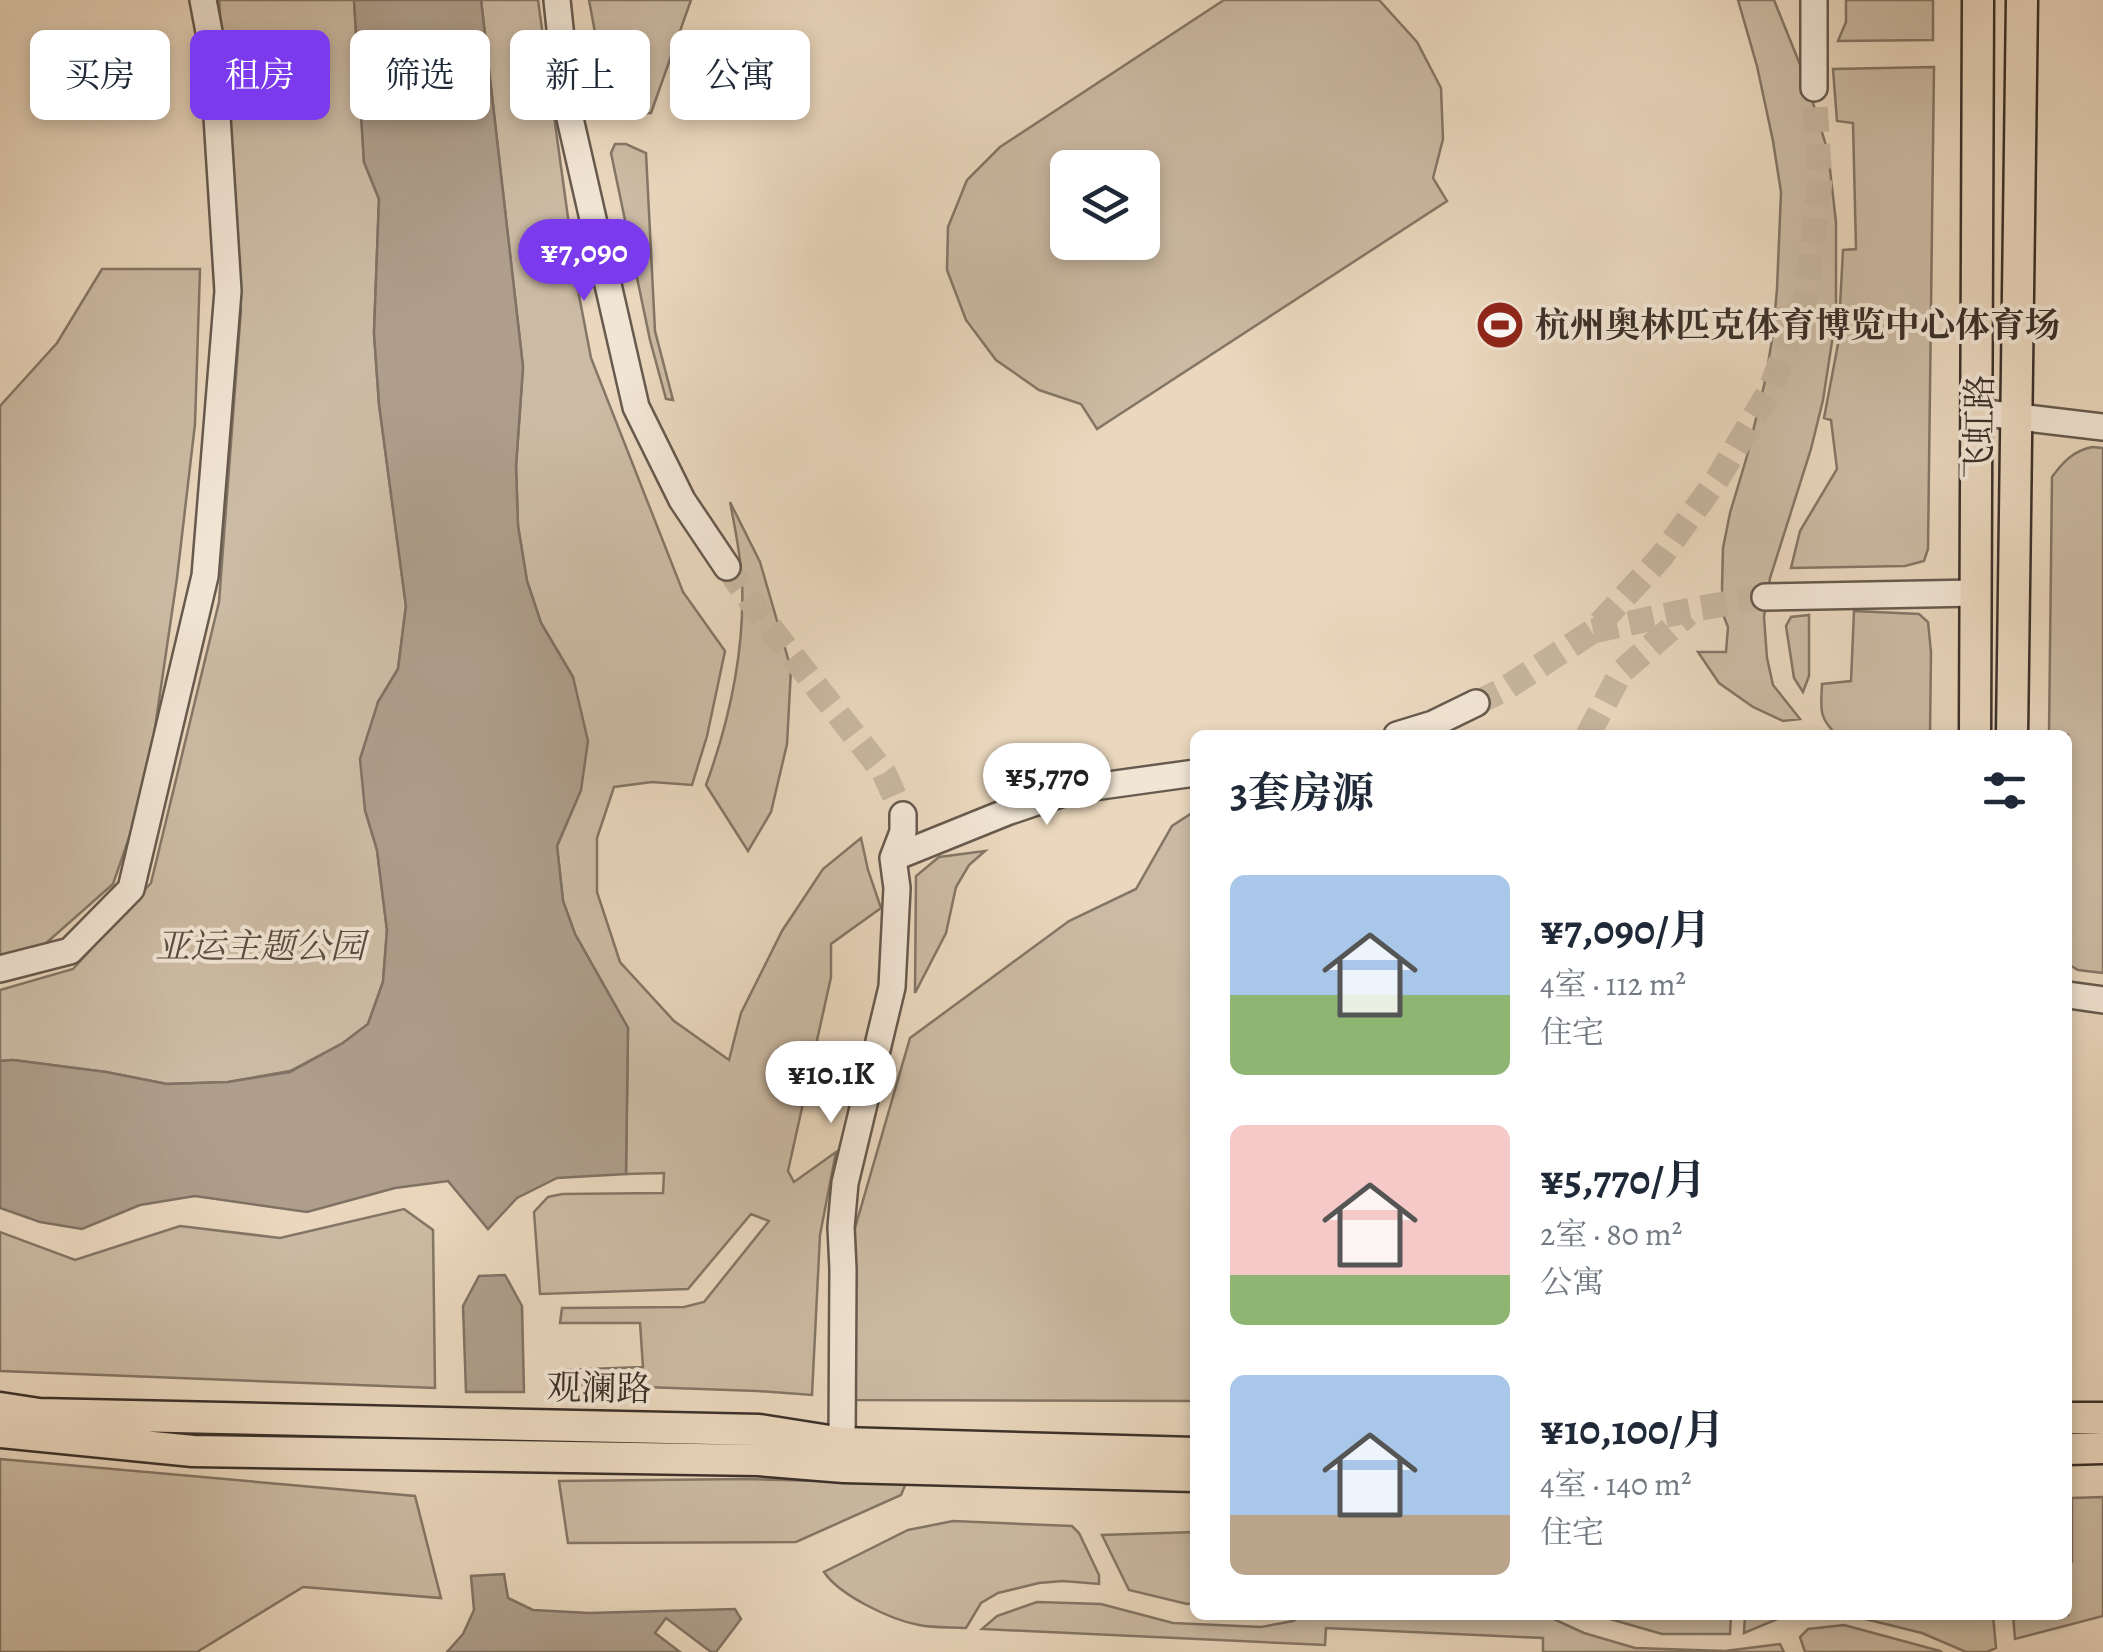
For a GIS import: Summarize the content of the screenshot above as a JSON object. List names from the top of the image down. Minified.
{"streets":{"main road":["飞虹路","观澜路"]},"parks":["亚运主题公园"],"places":{"sports":["杭州奥林匹克体育博览中心体育场"]},"page":{"chip":["买房","租房","筛选","新上","公寓"],"price":["¥7,090","¥5,770","¥10.1K"],"heading":"3套房源","list":[{"name":"¥7,090/月","note":"4室 · 112 m² · 住宅"},{"name":"¥5,770/月","note":"2室 · 80 m² · 公寓"},{"name":"¥10,100/月","note":"4室 · 140 m² · 住宅"}]}}
